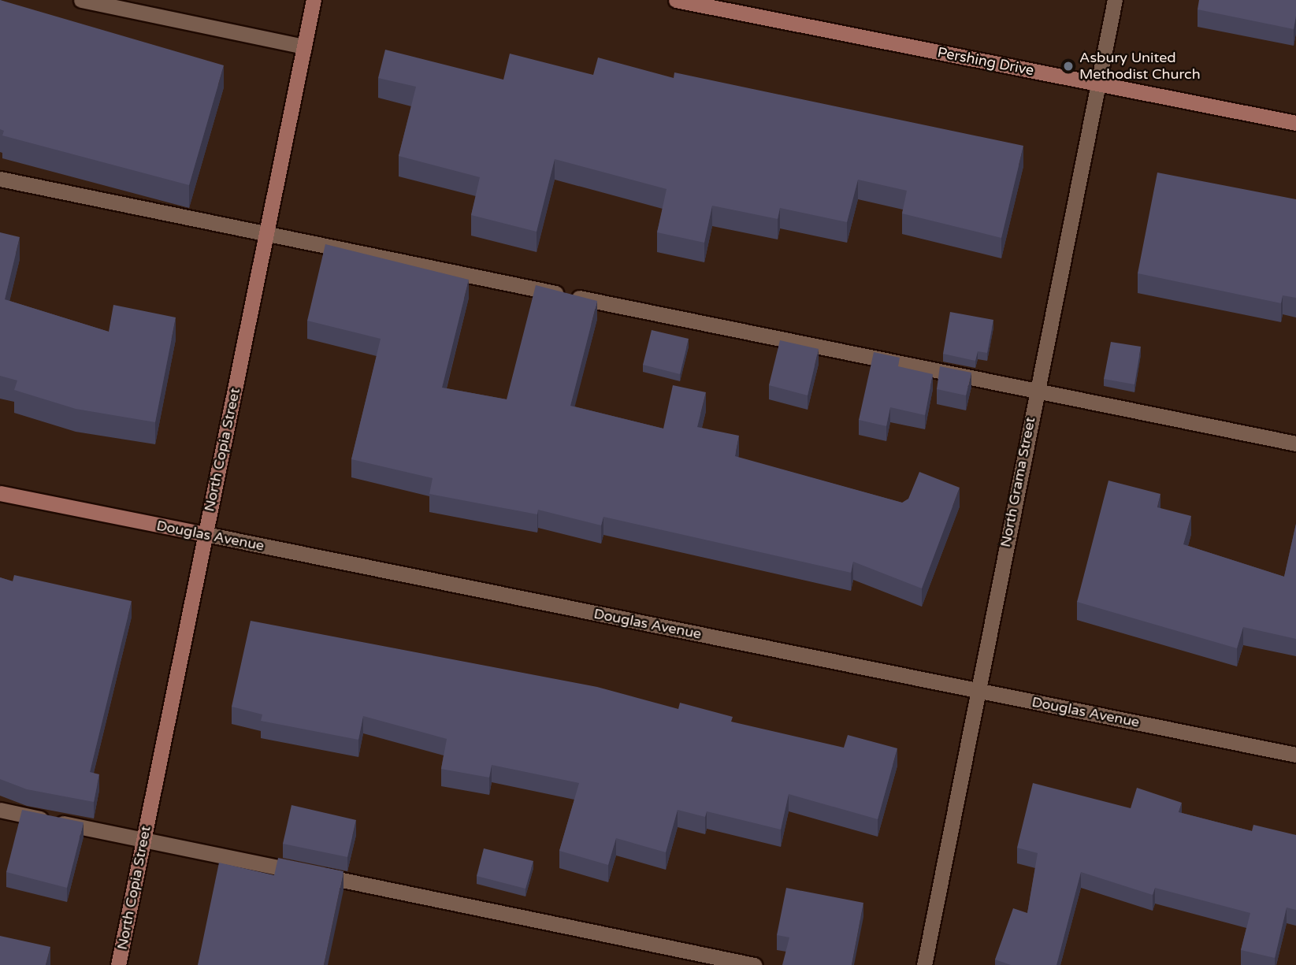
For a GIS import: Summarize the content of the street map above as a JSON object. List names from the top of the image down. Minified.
{"streets":{"main road":["Pershing Drive","North Copia Street","Douglas Avenue"],"street":["North Grama Street"]},"crossings":[["Pershing Drive","North Grama Street"],["North Copia Street","Douglas Avenue"],["North Grama Street","Douglas Avenue"]],"places":["Asbury United Methodist Church"]}
